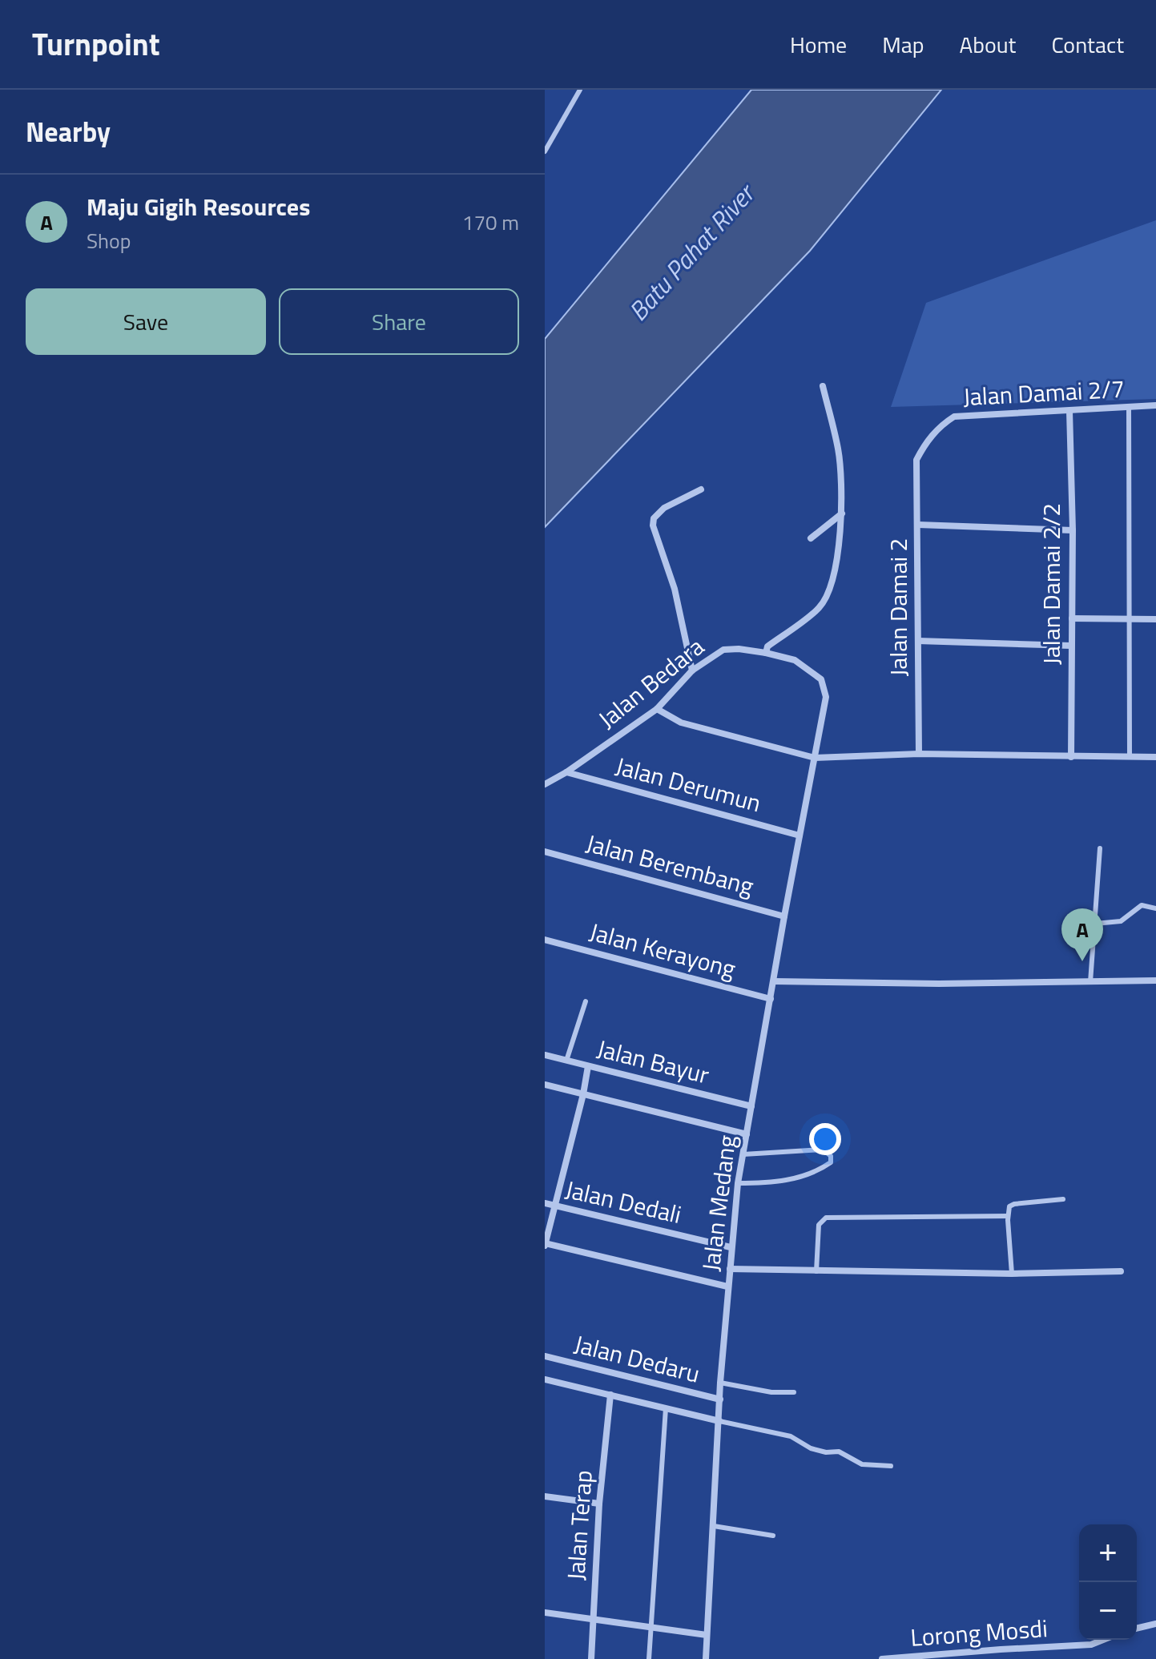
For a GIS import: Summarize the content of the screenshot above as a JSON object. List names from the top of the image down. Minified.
{"streets":{"street":["Jalan Damai 2/7","Jalan Damai 2/2","Jalan Damai 2","Jalan Bedara","Jalan Derumun","Jalan Berembang","Jalan Kerayong","Jalan Bayur","Jalan Dedali","Jalan Medang","Jalan Dedaru","Jalan Terap","Lorong Mosdi"]},"crossings":[["Jalan Damai 2/7","Jalan Damai 2/2"],["Jalan Damai 2/7","Jalan Damai 2"],["Jalan Bedara","Jalan Derumun"],["Jalan Bedara","Jalan Medang"],["Jalan Derumun","Jalan Medang"],["Jalan Berembang","Jalan Medang"],["Jalan Kerayong","Jalan Medang"],["Jalan Bayur","Jalan Medang"],["Jalan Dedali","Jalan Medang"],["Jalan Medang","Jalan Dedaru"],["Jalan Dedaru","Jalan Terap"]],"water":["Batu Pahat River"],"page":{"header":"Turnpoint","nav":["Home","Map","About","Contact"],"heading":"Nearby","list":[{"mark":"A","name":"Maju Gigih Resources","note":"Shop","value":"170 m"}],"buttons":["Save","Share"],"pins":"A","map_buttons":["+","−"]}}
